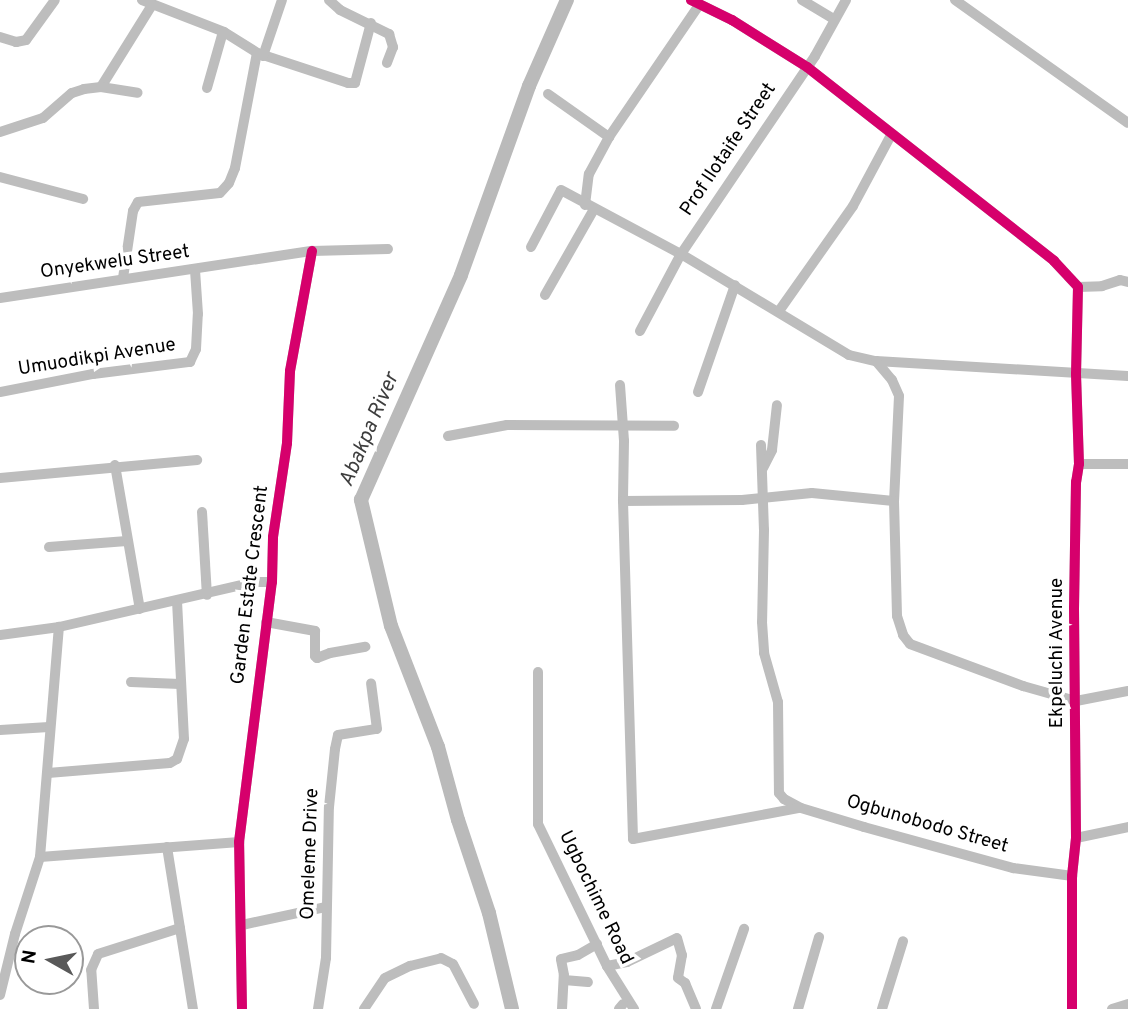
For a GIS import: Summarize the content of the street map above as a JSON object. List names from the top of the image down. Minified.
{"streets":{"street":["Prof Ilotaife Street","Onyekwelu Street","Umuodikpi Avenue","Garden Estate Crescent","Ekpeluchi Avenue","Ogbunobodo Street","Omeleme Drive","Ugbochime Road"]},"crossings":[["Onyekwelu Street","Umuodikpi Avenue"],["Onyekwelu Street","Garden Estate Crescent"],["Ekpeluchi Avenue","Ogbunobodo Street"]],"water":["Abakpa River"],"north":"left"}
